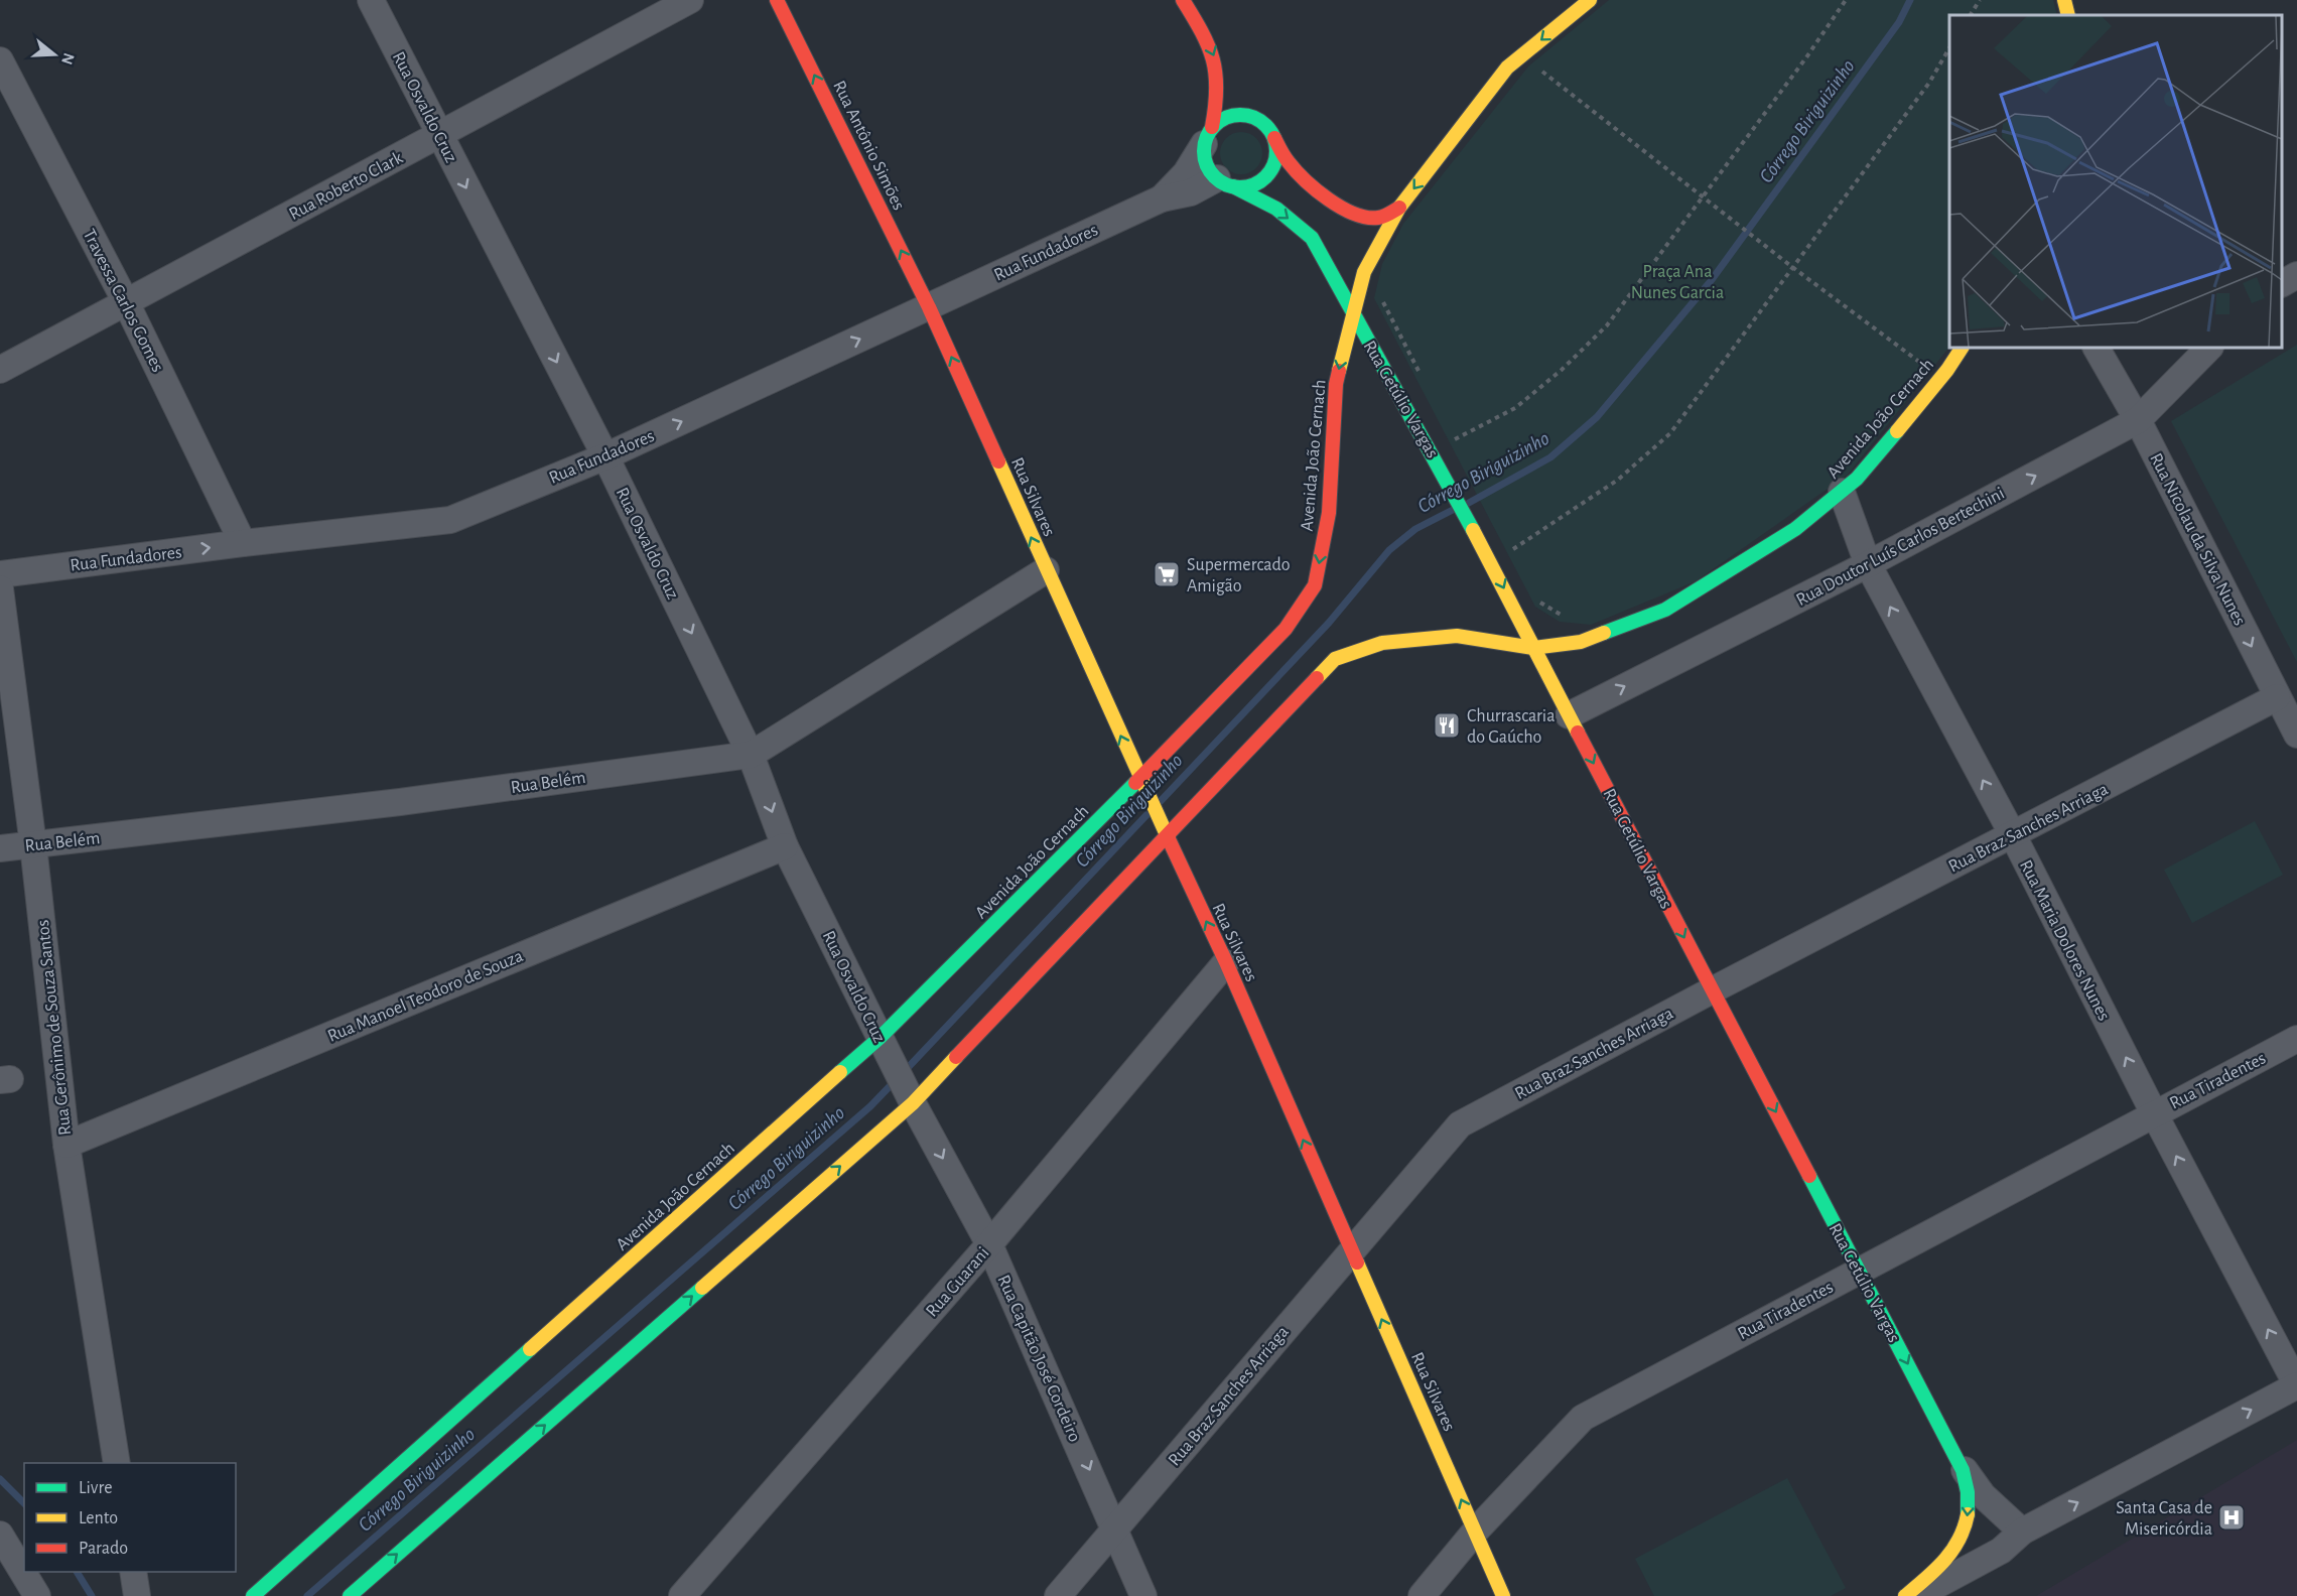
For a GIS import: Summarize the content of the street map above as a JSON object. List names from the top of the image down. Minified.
{"streets":{"main road":["Rua Antônio Simões","Rua Getúlio Vargas","Avenida João Cernach","Rua Silvares"],"street":["Rua Osvaldo Cruz","Rua Roberto Clark","Rua Fundadores","Travessa Carlos Gomes","Rua Nicolau da Silva Nunes","Rua Doutor Luís Carlos Bertechini","Rua Belém","Rua Braz Sanches Arriaga","Rua Maria Dolores Nunes","Rua Manoel Teodoro de Souza","Rua Gerônimo de Souza Santos","Rua Tiradentes","Rua Guarani","Rua Capitão José Cordeiro"]},"crossings":[["Rua Osvaldo Cruz","Rua Roberto Clark"],["Rua Osvaldo Cruz","Rua Fundadores"],["Rua Osvaldo Cruz","Avenida João Cernach"],["Rua Osvaldo Cruz","Rua Belém"],["Rua Osvaldo Cruz","Rua Manoel Teodoro de Souza"],["Rua Osvaldo Cruz","Rua Capitão José Cordeiro"],["Rua Antônio Simões","Rua Fundadores"],["Rua Antônio Simões","Rua Silvares"],["Rua Roberto Clark","Travessa Carlos Gomes"],["Rua Fundadores","Travessa Carlos Gomes"],["Rua Fundadores","Rua Getúlio Vargas"],["Rua Fundadores","Rua Silvares"],["Rua Getúlio Vargas","Avenida João Cernach"],["Rua Getúlio Vargas","Rua Doutor Luís Carlos Bertechini"],["Rua Getúlio Vargas","Rua Braz Sanches Arriaga"],["Rua Getúlio Vargas","Rua Tiradentes"],["Avenida João Cernach","Rua Silvares"],["Avenida João Cernach","Rua Maria Dolores Nunes"],["Avenida João Cernach","Rua Capitão José Cordeiro"],["Rua Silvares","Rua Belém"],["Rua Silvares","Rua Braz Sanches Arriaga"],["Rua Silvares","Rua Tiradentes"],["Rua Silvares","Rua Guarani"],["Rua Nicolau da Silva Nunes","Rua Doutor Luís Carlos Bertechini"],["Rua Nicolau da Silva Nunes","Rua Braz Sanches Arriaga"],["Rua Doutor Luís Carlos Bertechini","Rua Maria Dolores Nunes"],["Rua Belém","Rua Gerônimo de Souza Santos"],["Rua Braz Sanches Arriaga","Rua Maria Dolores Nunes"],["Rua Braz Sanches Arriaga","Rua Capitão José Cordeiro"],["Rua Maria Dolores Nunes","Rua Tiradentes"],["Rua Manoel Teodoro de Souza","Rua Gerônimo de Souza Santos"],["Rua Guarani","Rua Capitão José Cordeiro"]],"one_way":["Rua Osvaldo Cruz","Rua Antônio Simões","Rua Fundadores","Rua Getúlio Vargas","Rua Silvares","Rua Nicolau da Silva Nunes","Rua Doutor Luís Carlos Bertechini","Rua Maria Dolores Nunes","Rua Capitão José Cordeiro"],"water":["Córrego Biriguizinho"],"parks":["Praça Ana Nunes Garcia"],"places":{"supermarket":["Supermercado Amigão"],"restaurant":["Churrascaria do Gaúcho"],"hospital":["Santa Casa de Misericórdia"]},"legend":["Livre","Lento","Parado"],"north":"right"}
